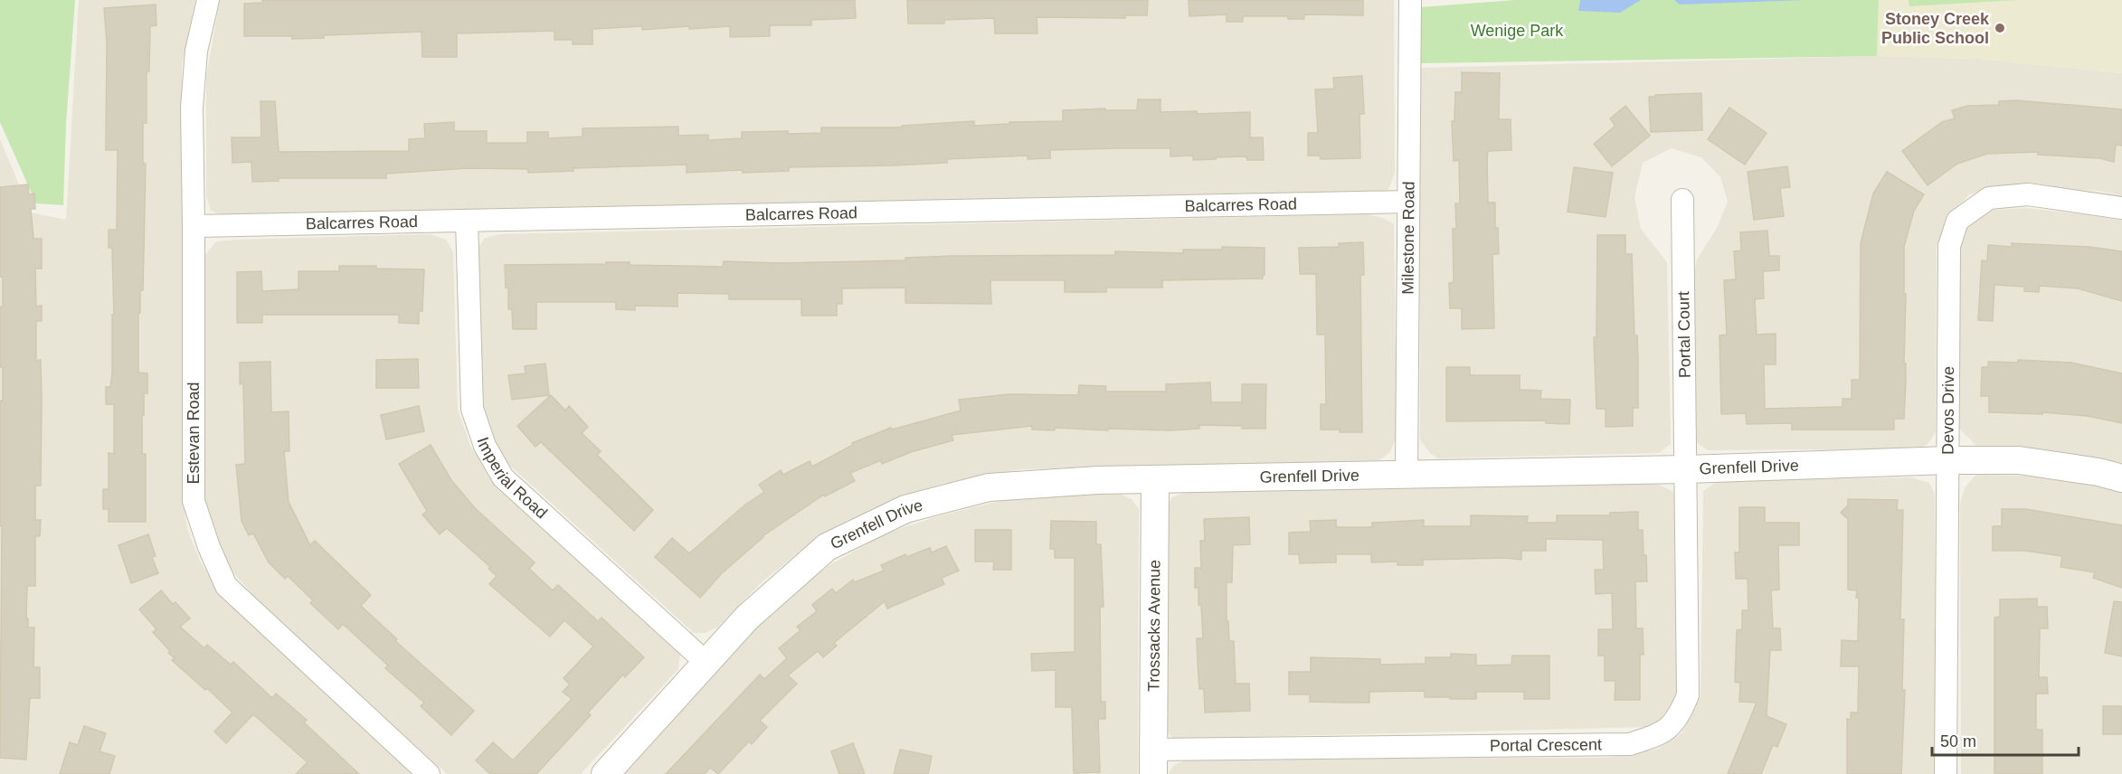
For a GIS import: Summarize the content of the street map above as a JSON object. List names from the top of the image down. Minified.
{"streets":{"street":["Balcarres Road","Milestone Road","Portal Court","Devos Drive","Estevan Road","Grenfell Drive","Imperial Road","Trossacks Avenue","Portal Crescent"]},"crossings":[["Balcarres Road","Milestone Road"],["Balcarres Road","Estevan Road"],["Balcarres Road","Imperial Road"],["Milestone Road","Grenfell Drive"],["Portal Court","Grenfell Drive"],["Portal Court","Portal Crescent"],["Devos Drive","Grenfell Drive"],["Grenfell Drive","Imperial Road"],["Grenfell Drive","Trossacks Avenue"],["Grenfell Drive","Portal Crescent"],["Trossacks Avenue","Portal Crescent"]],"parks":["Wenige Park"],"places":["Stoney Creek Public School"],"scale_bar":"50 m"}
